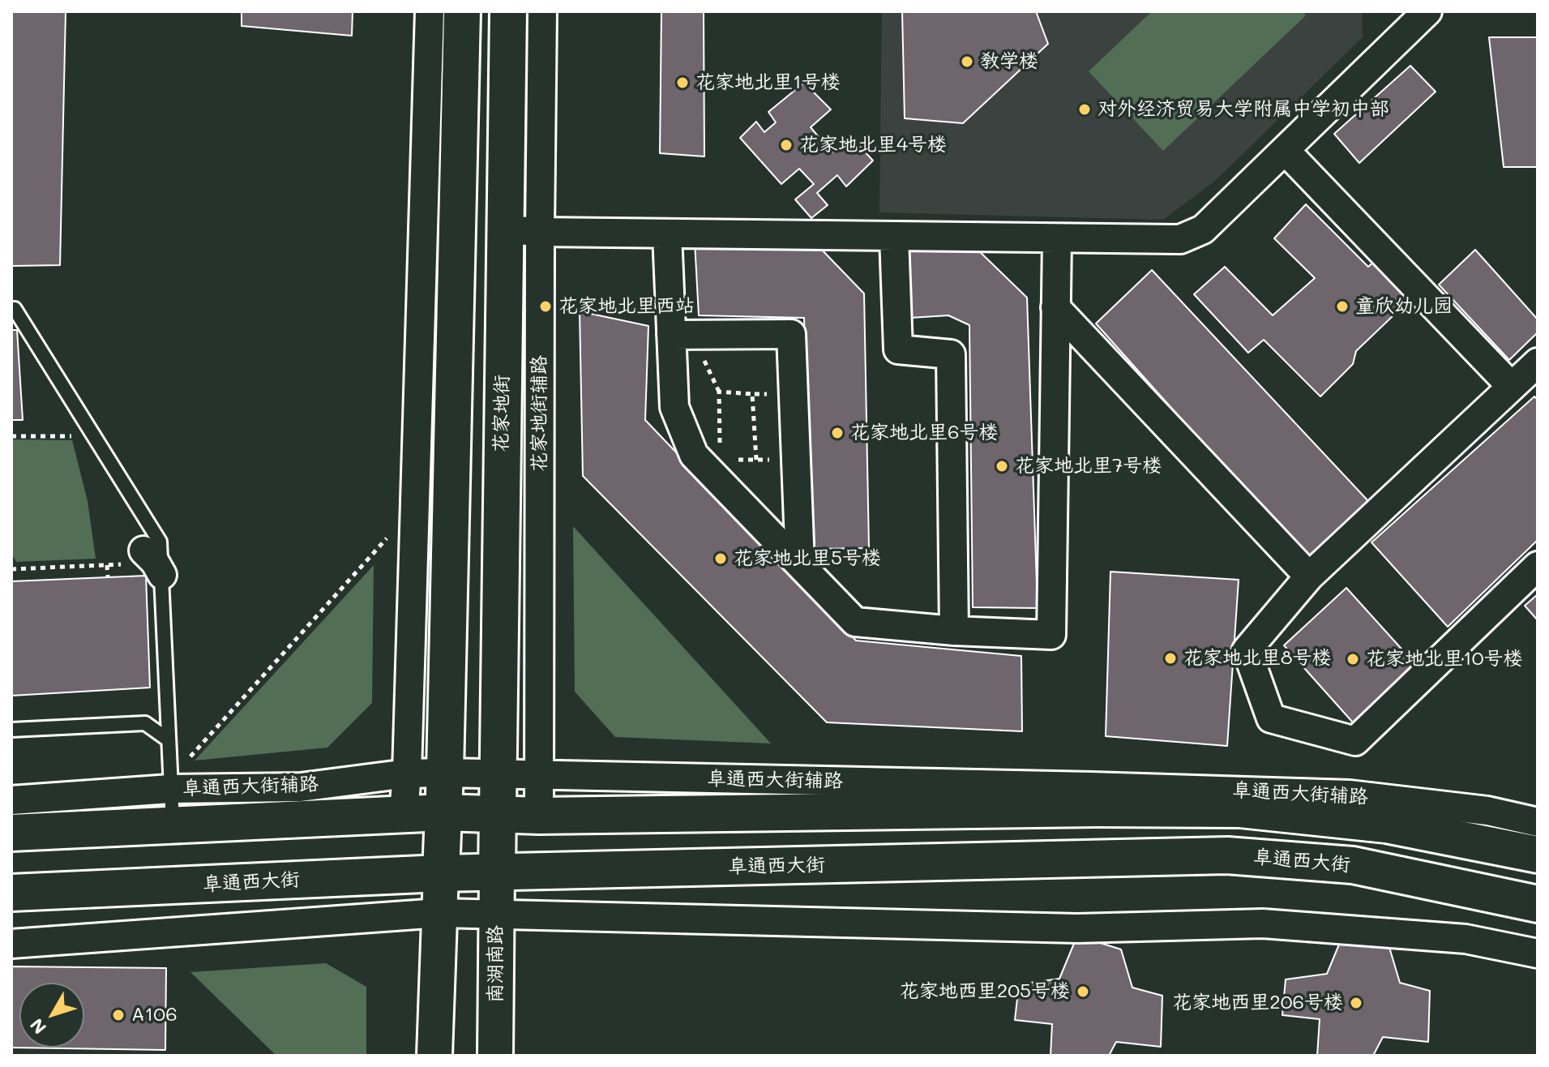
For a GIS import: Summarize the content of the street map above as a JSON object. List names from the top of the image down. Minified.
{"streets":{"main road":["花家地街","阜通西大街"],"street":["花家地街辅路","阜通西大街辅路","南湖南路"]},"crossings":[["花家地街","阜通西大街辅路"],["花家地街","阜通西大街"],["花家地街","南湖南路"],["花家地街辅路","阜通西大街辅路"],["阜通西大街","南湖南路"]],"places":["教学楼","花家地北里1号楼","对外经济贸易大学附属中学初中部","花家地北里4号楼","花家地北里西站","童欣幼儿园","花家地北里6号楼","花家地北里7号楼","花家地北里5号楼","花家地北里8号楼","花家地北里10号楼","花家地西里205号楼","花家地西里206号楼","A106"],"north":"bottom left"}
